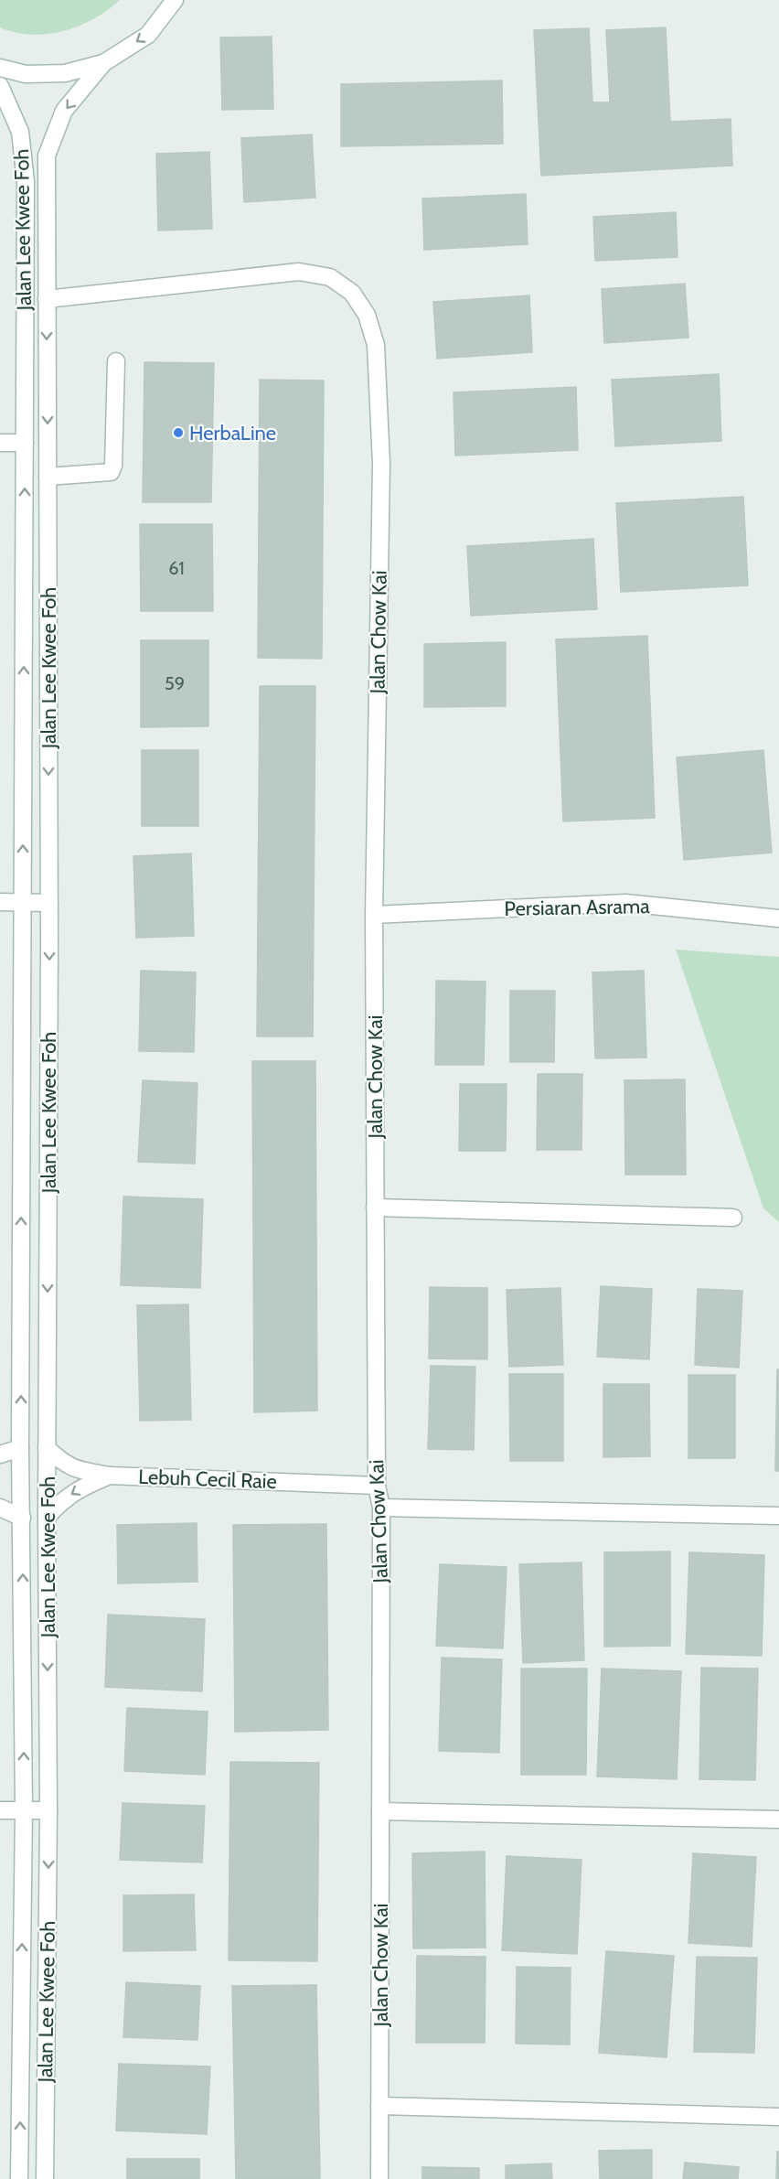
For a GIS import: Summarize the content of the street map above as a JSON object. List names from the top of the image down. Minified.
{"streets":{"street":["Jalan Lee Kwee Foh","Jalan Chow Kai","Persiaran Asrama","Lebuh Cecil Raie"]},"crossings":[["Jalan Lee Kwee Foh","Jalan Chow Kai"],["Jalan Lee Kwee Foh","Lebuh Cecil Raie"],["Jalan Chow Kai","Persiaran Asrama"],["Jalan Chow Kai","Lebuh Cecil Raie"]],"places":["HerbaLine"],"house_numbers":["61","59"]}
